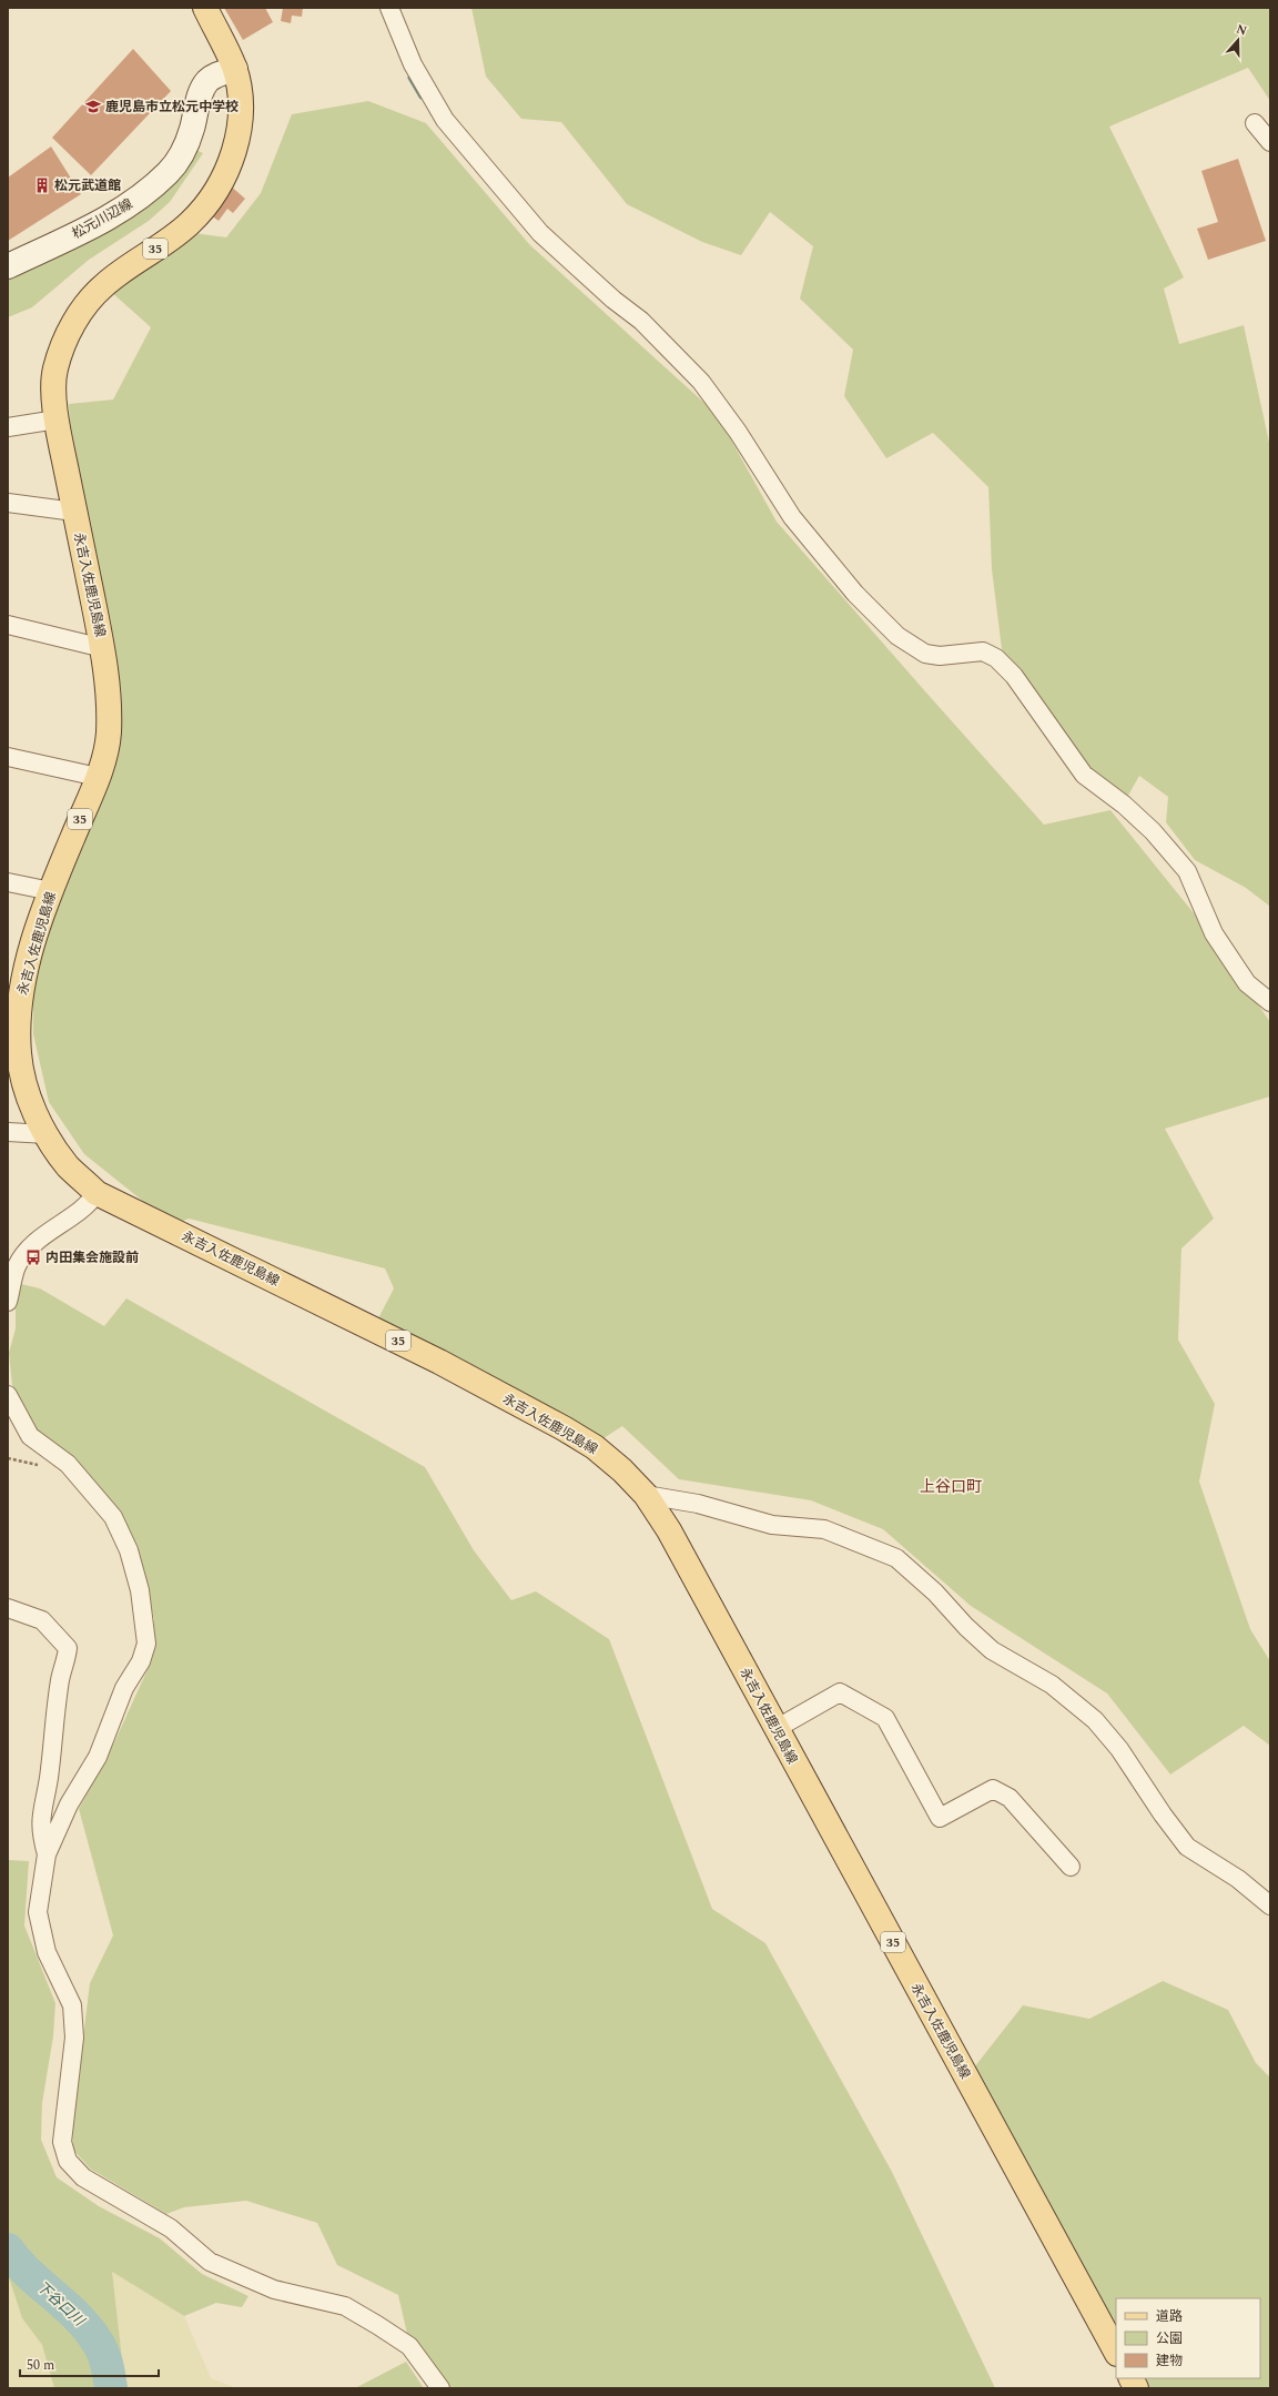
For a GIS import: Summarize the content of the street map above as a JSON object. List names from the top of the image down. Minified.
{"streets":{"main road":["松元川辺線","35","永吉入佐鹿児島線"]},"crossings":[["松元川辺線","永吉入佐鹿児島線"]],"districts":["上谷口町"],"water":["下谷口川"],"places":{"school or university":["鹿児島市立松元中学校"],"building":["松元武道館"],"bus stop":["内田集会施設前"]},"legend":["道路","公園","建物"],"scale_bar":"50 m","north":"top"}
